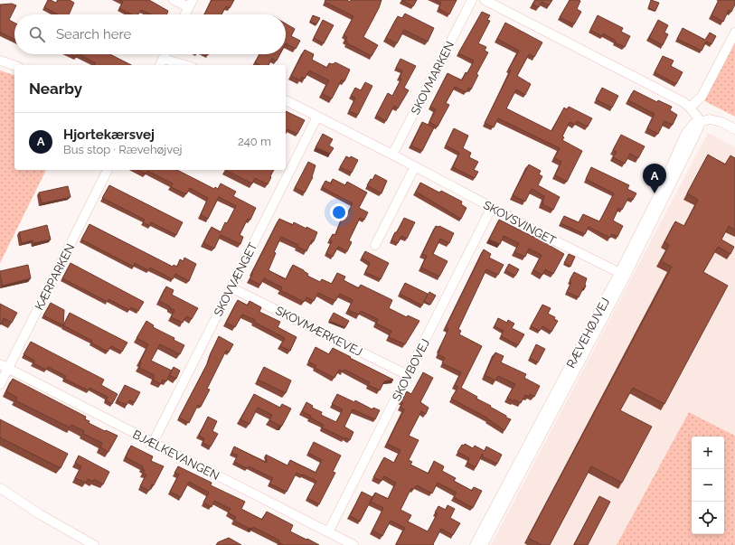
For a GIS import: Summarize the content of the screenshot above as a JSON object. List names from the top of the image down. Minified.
{"streets":{"street":["SKOVMARKEN","SKOVSVINGET","KÆRPARKEN","SKOVVÆNGET","SKOVMÆRKEVEJ","RÆVEHØJVEJ","SKOVBOVEJ","BJÆLKEVANGEN"]},"crossings":[["SKOVMARKEN","SKOVSVINGET"],["SKOVSVINGET","SKOVVÆNGET"],["SKOVSVINGET","RÆVEHØJVEJ"],["SKOVSVINGET","SKOVBOVEJ"],["KÆRPARKEN","BJÆLKEVANGEN"],["SKOVVÆNGET","SKOVMÆRKEVEJ"],["SKOVVÆNGET","BJÆLKEVANGEN"],["SKOVMÆRKEVEJ","SKOVBOVEJ"],["SKOVBOVEJ","BJÆLKEVANGEN"]],"page":{"search":"Search here","heading":"Nearby","list":[{"mark":"A","name":"Hjortekærsvej","note":"Bus stop · Rævehøjvej","value":"240 m"}],"pins":"A","map_buttons":["+","−"]}}
